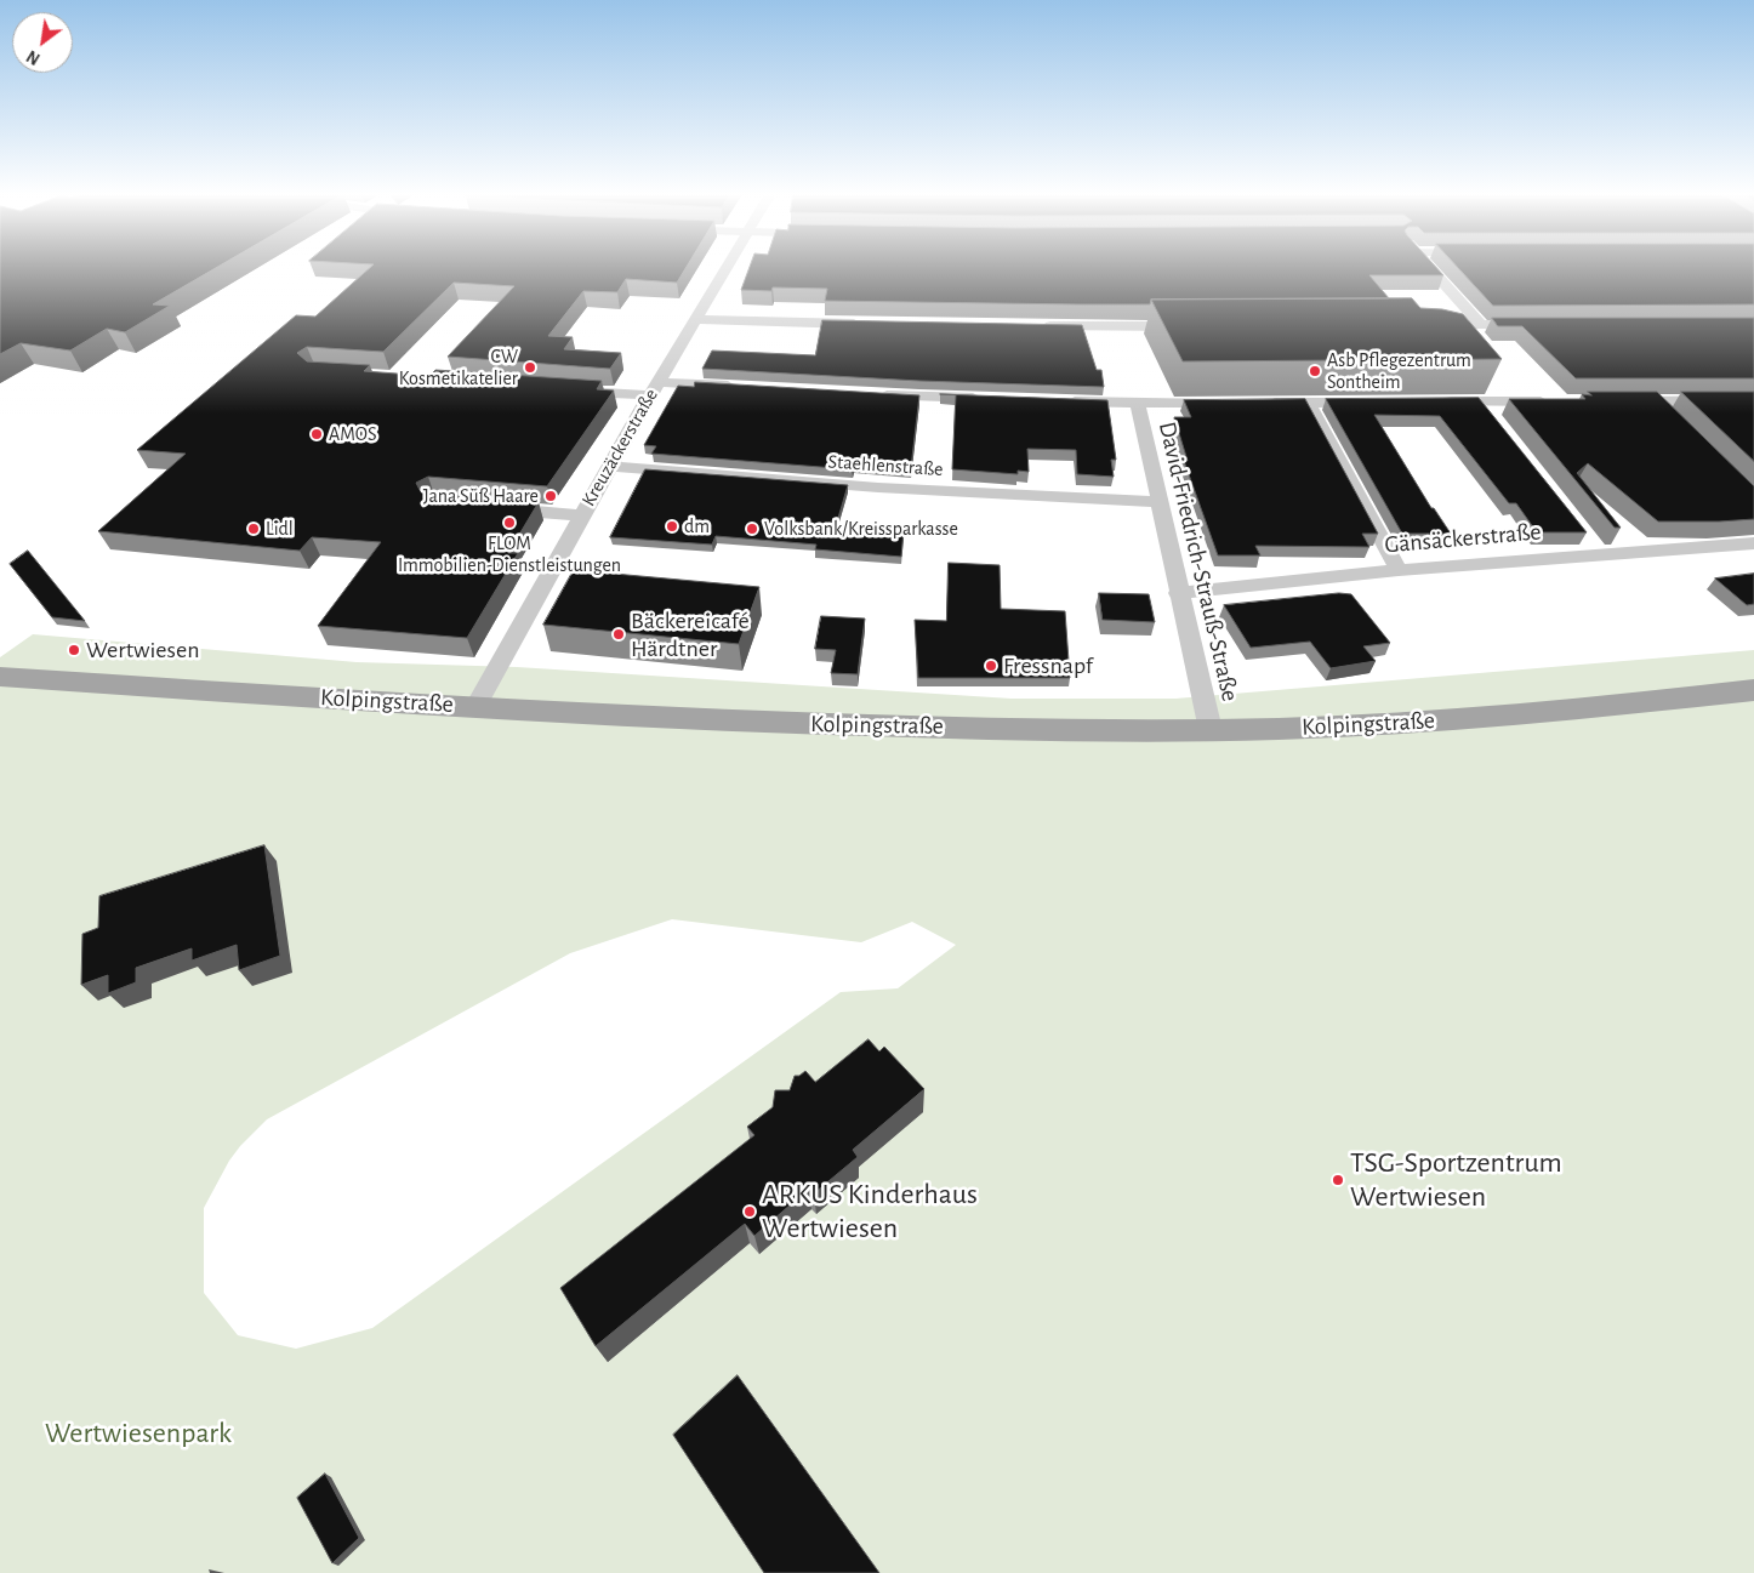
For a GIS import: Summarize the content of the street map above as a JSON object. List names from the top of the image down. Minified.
{"streets":{"main road":["Kolpingstraße"],"street":["Kreuzäckerstraße","Staehlenstraße","Gänsäckerstraße","David-Friedrich-Strauß-Straße"]},"crossings":[["Kreuzäckerstraße","Staehlenstraße"],["Kreuzäckerstraße","Kolpingstraße"],["Staehlenstraße","David-Friedrich-Strauß-Straße"],["Gänsäckerstraße","David-Friedrich-Strauß-Straße"],["David-Friedrich-Strauß-Straße","Kolpingstraße"]],"parks":["Wertwiesenpark"],"places":["CW Kosmetikatelier","Asb Pflegezentrum Sontheim","AMOS","Jana Süß Haare","FLOM Immobilien-Dienstleistungen","dm","Lidl","Volksbank/Kreissparkasse","Bäckereicafé Härdtner","Wertwiesen","Fressnapf","TSG-Sportzentrum Wertwiesen","ARKUS Kinderhaus Wertwiesen"],"north":"bottom left"}
